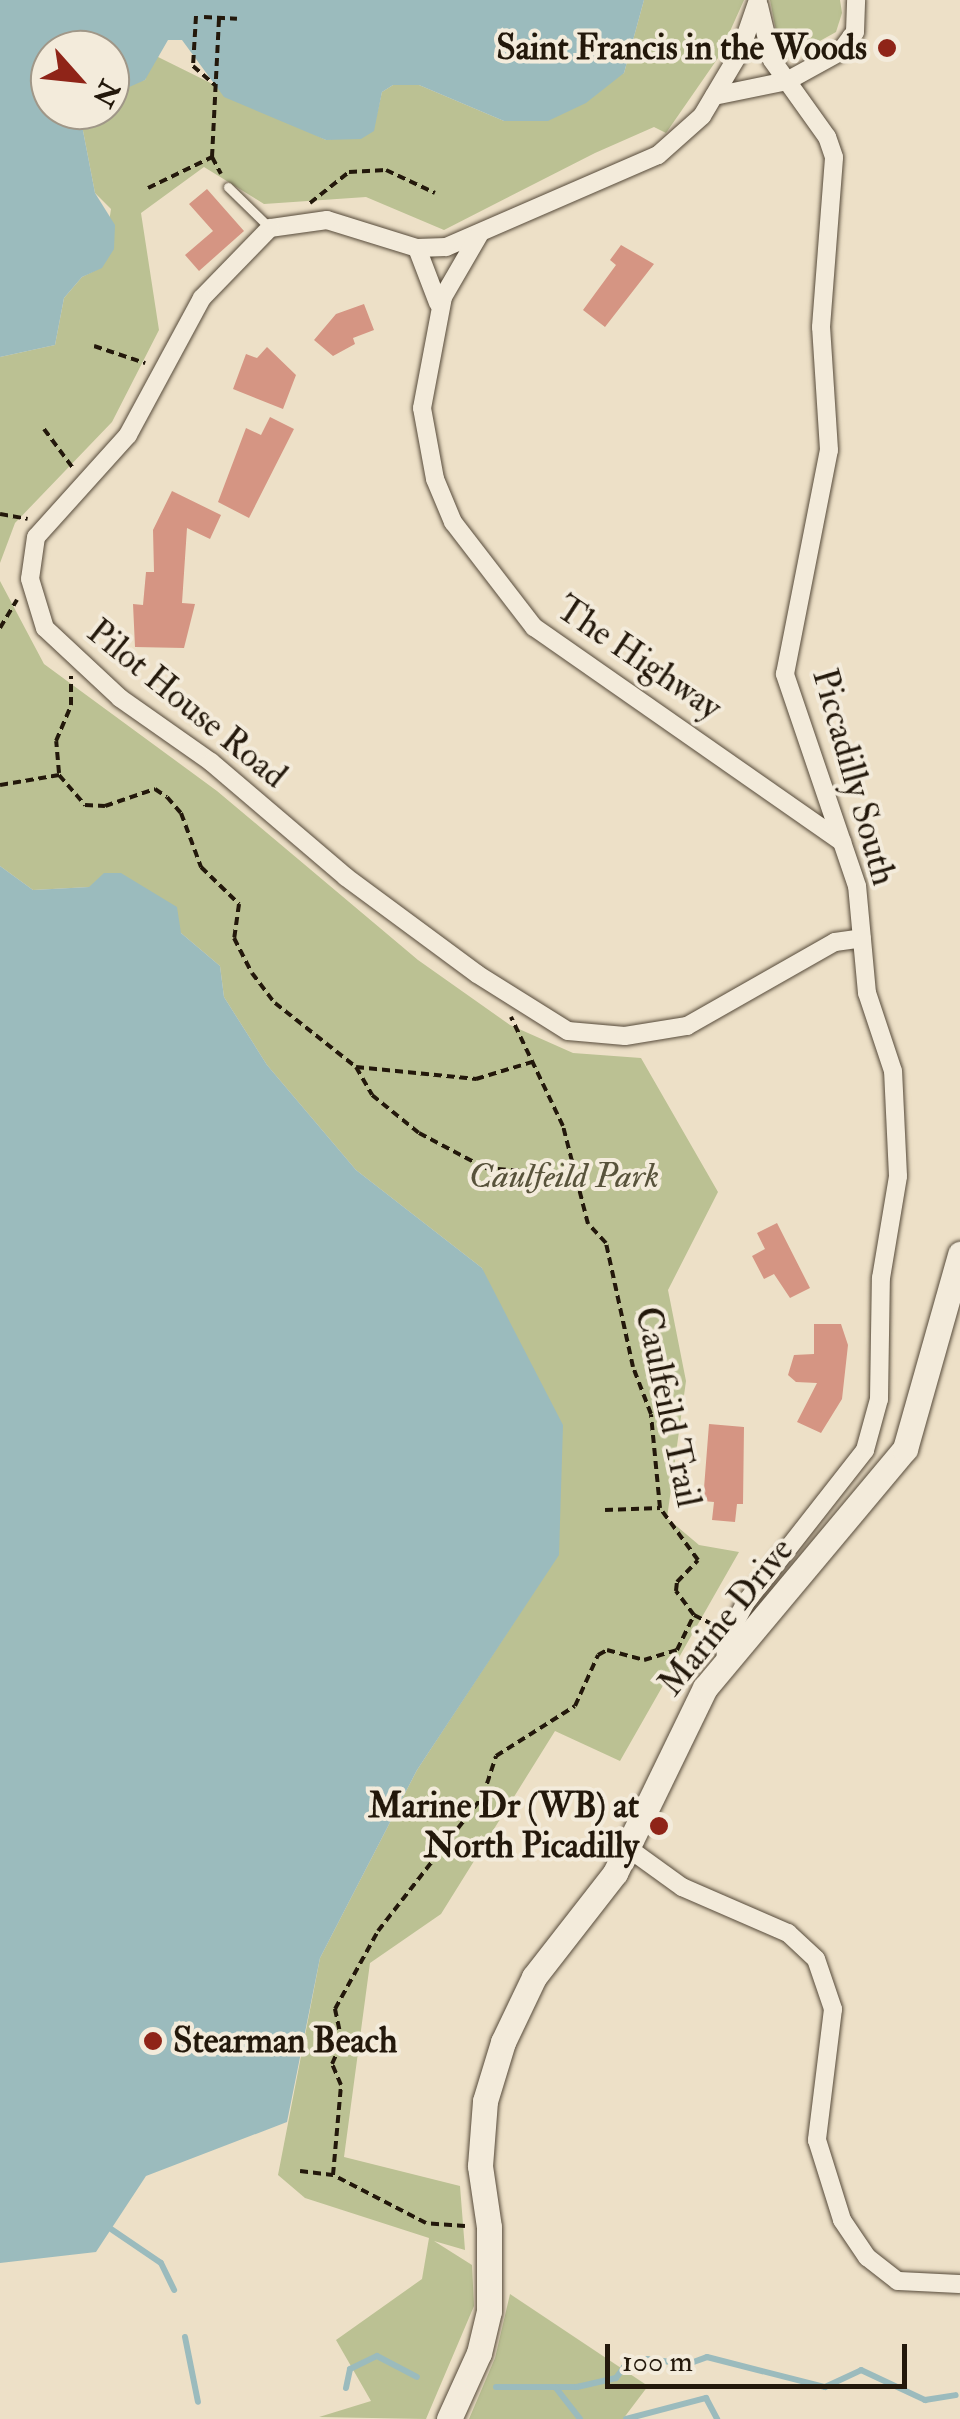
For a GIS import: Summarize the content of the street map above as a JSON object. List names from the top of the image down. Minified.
{"streets":{"main road":["Marine Drive"],"street":["The Highway","Pilot House Road","Piccadilly South"],"path":["Caulfeild Trail"]},"crossings":[["The Highway","Piccadilly South"],["Pilot House Road","Piccadilly South"],["Pilot House Road","Caulfeild Trail"],["Piccadilly South","Marine Drive"]],"parks":["Caulfeild Park"],"places":["Saint Francis in the Woods","Marine Dr (WB) at North Picadilly","Stearman Beach"],"scale_bar":"100 m","north":"bottom right"}
